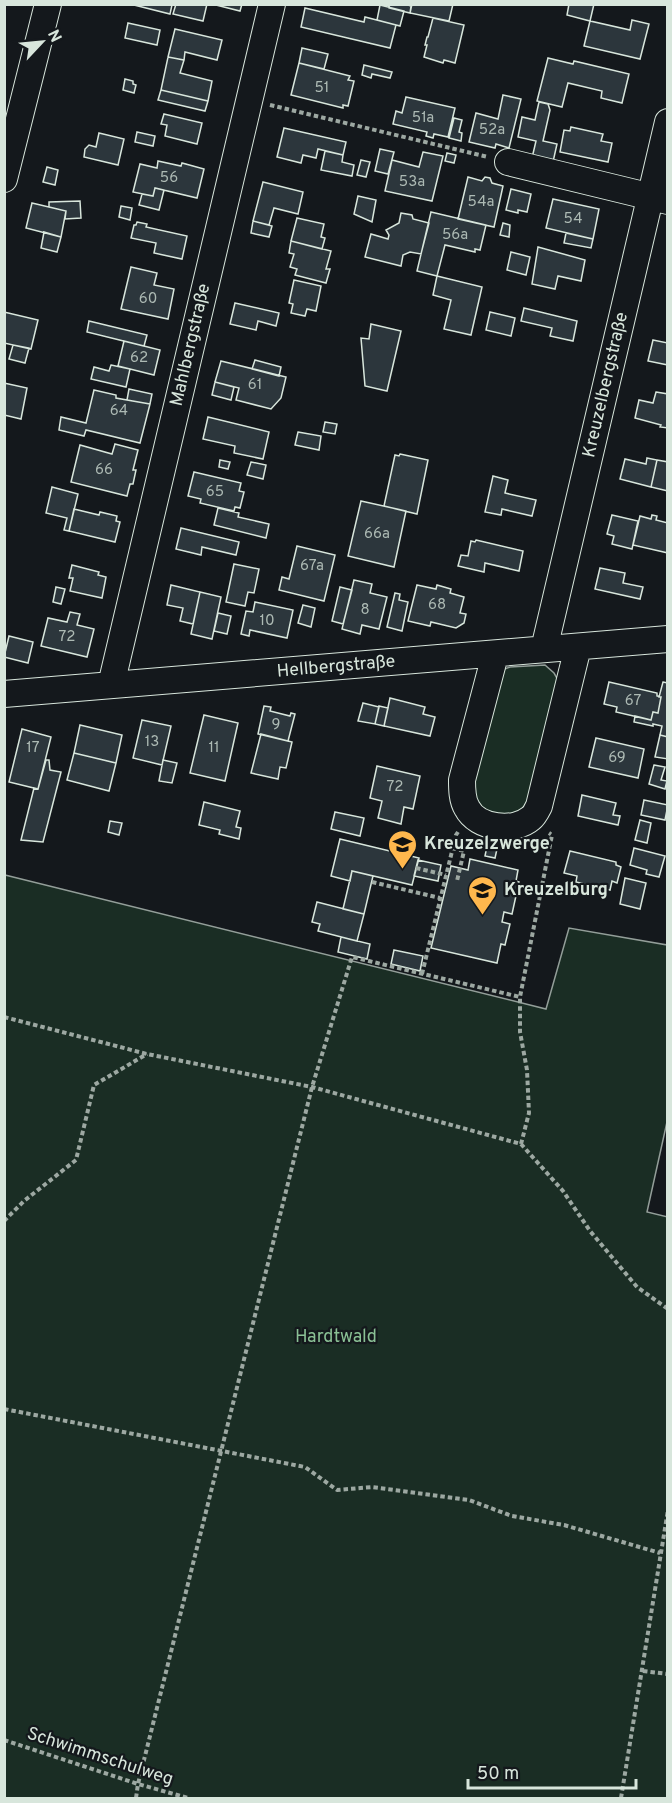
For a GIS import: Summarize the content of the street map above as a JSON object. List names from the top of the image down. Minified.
{"streets":{"street":["Mahlbergstraße","Kreuzelbergstraße","Hellbergstraße"],"path":["Schwimmschulweg"]},"crossings":[["Mahlbergstraße","Hellbergstraße"],["Kreuzelbergstraße","Hellbergstraße"]],"parks":["Hardtwald"],"places":{"school or university":["Kreuzelzwerge","Kreuzelburg"]},"house_numbers":["51","51a","52a","56","53a","54a","54","56a","60","62","61","64","66","65","66a","67a","68","8","10","72","67","9","13","17","11","69","72"],"scale_bar":"50 m","north":"top right"}
